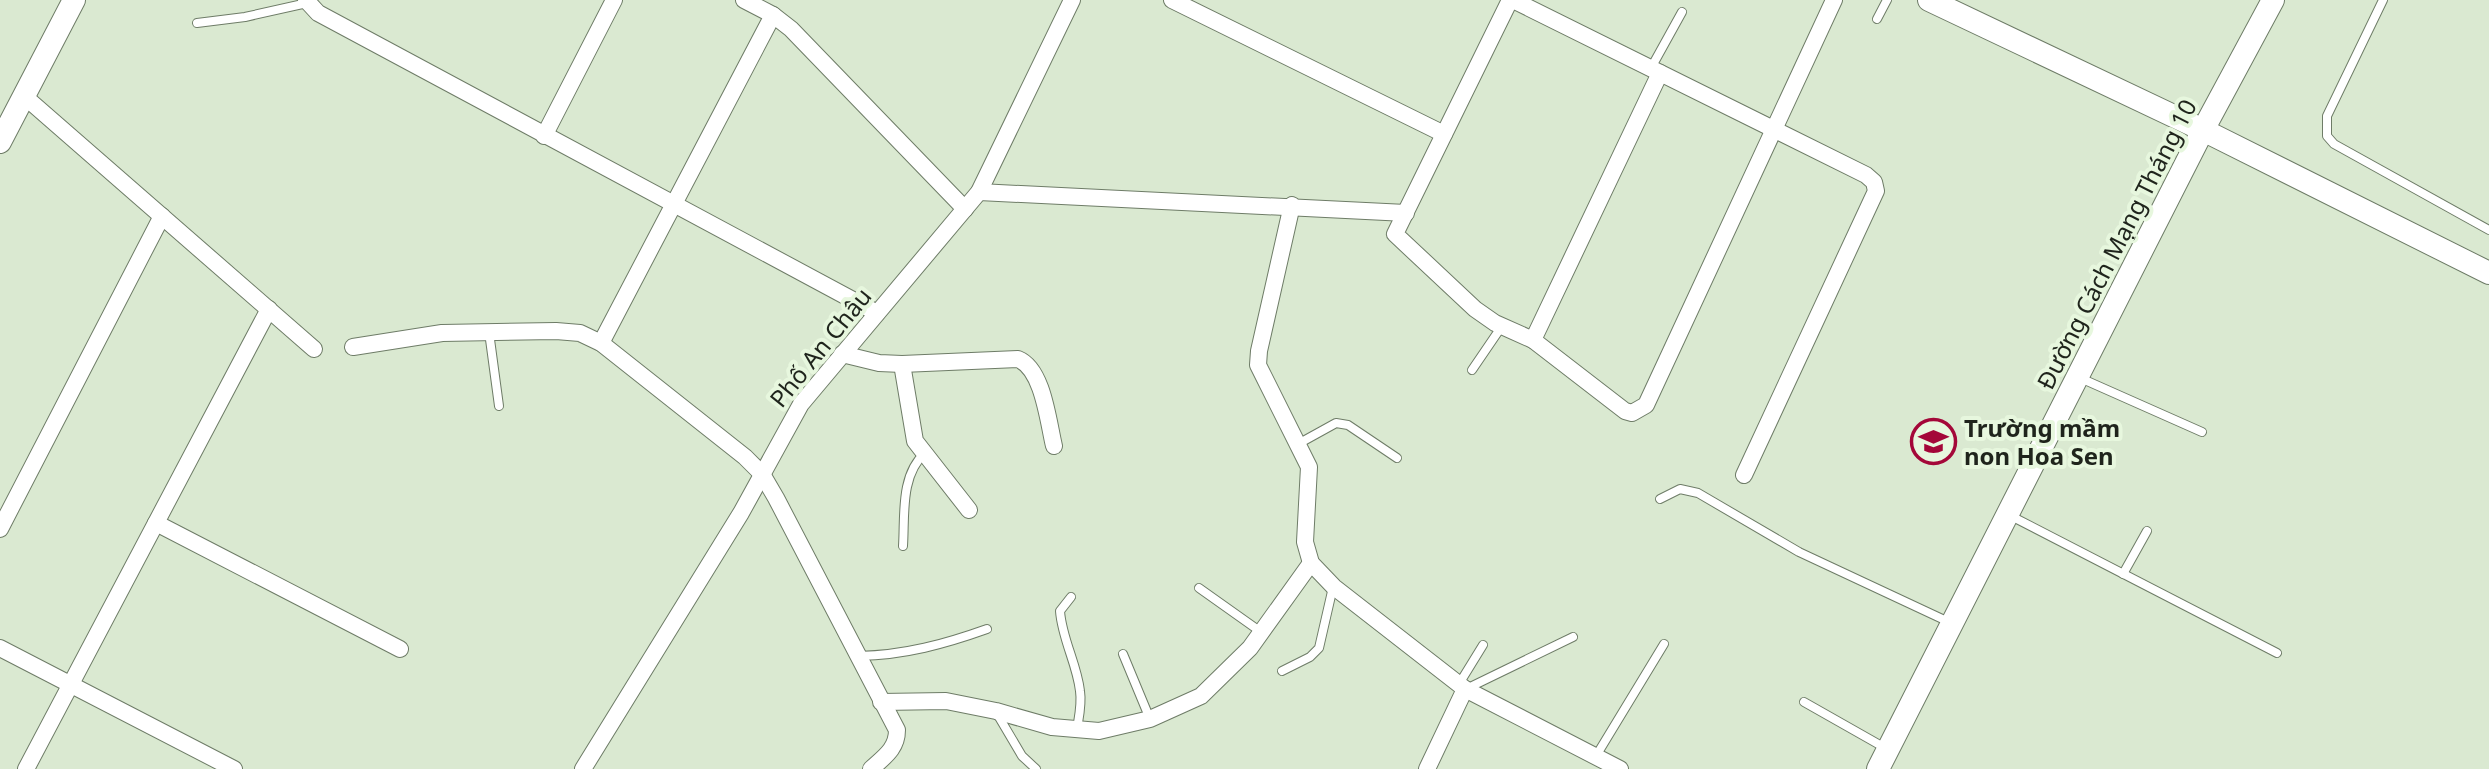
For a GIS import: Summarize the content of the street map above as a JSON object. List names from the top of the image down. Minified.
{"streets":{"main road":["Đường Cách Mạng Tháng 10"],"street":["Phố An Châu"]},"places":{"school or university":["Trường mầm non Hoa Sen"]}}
